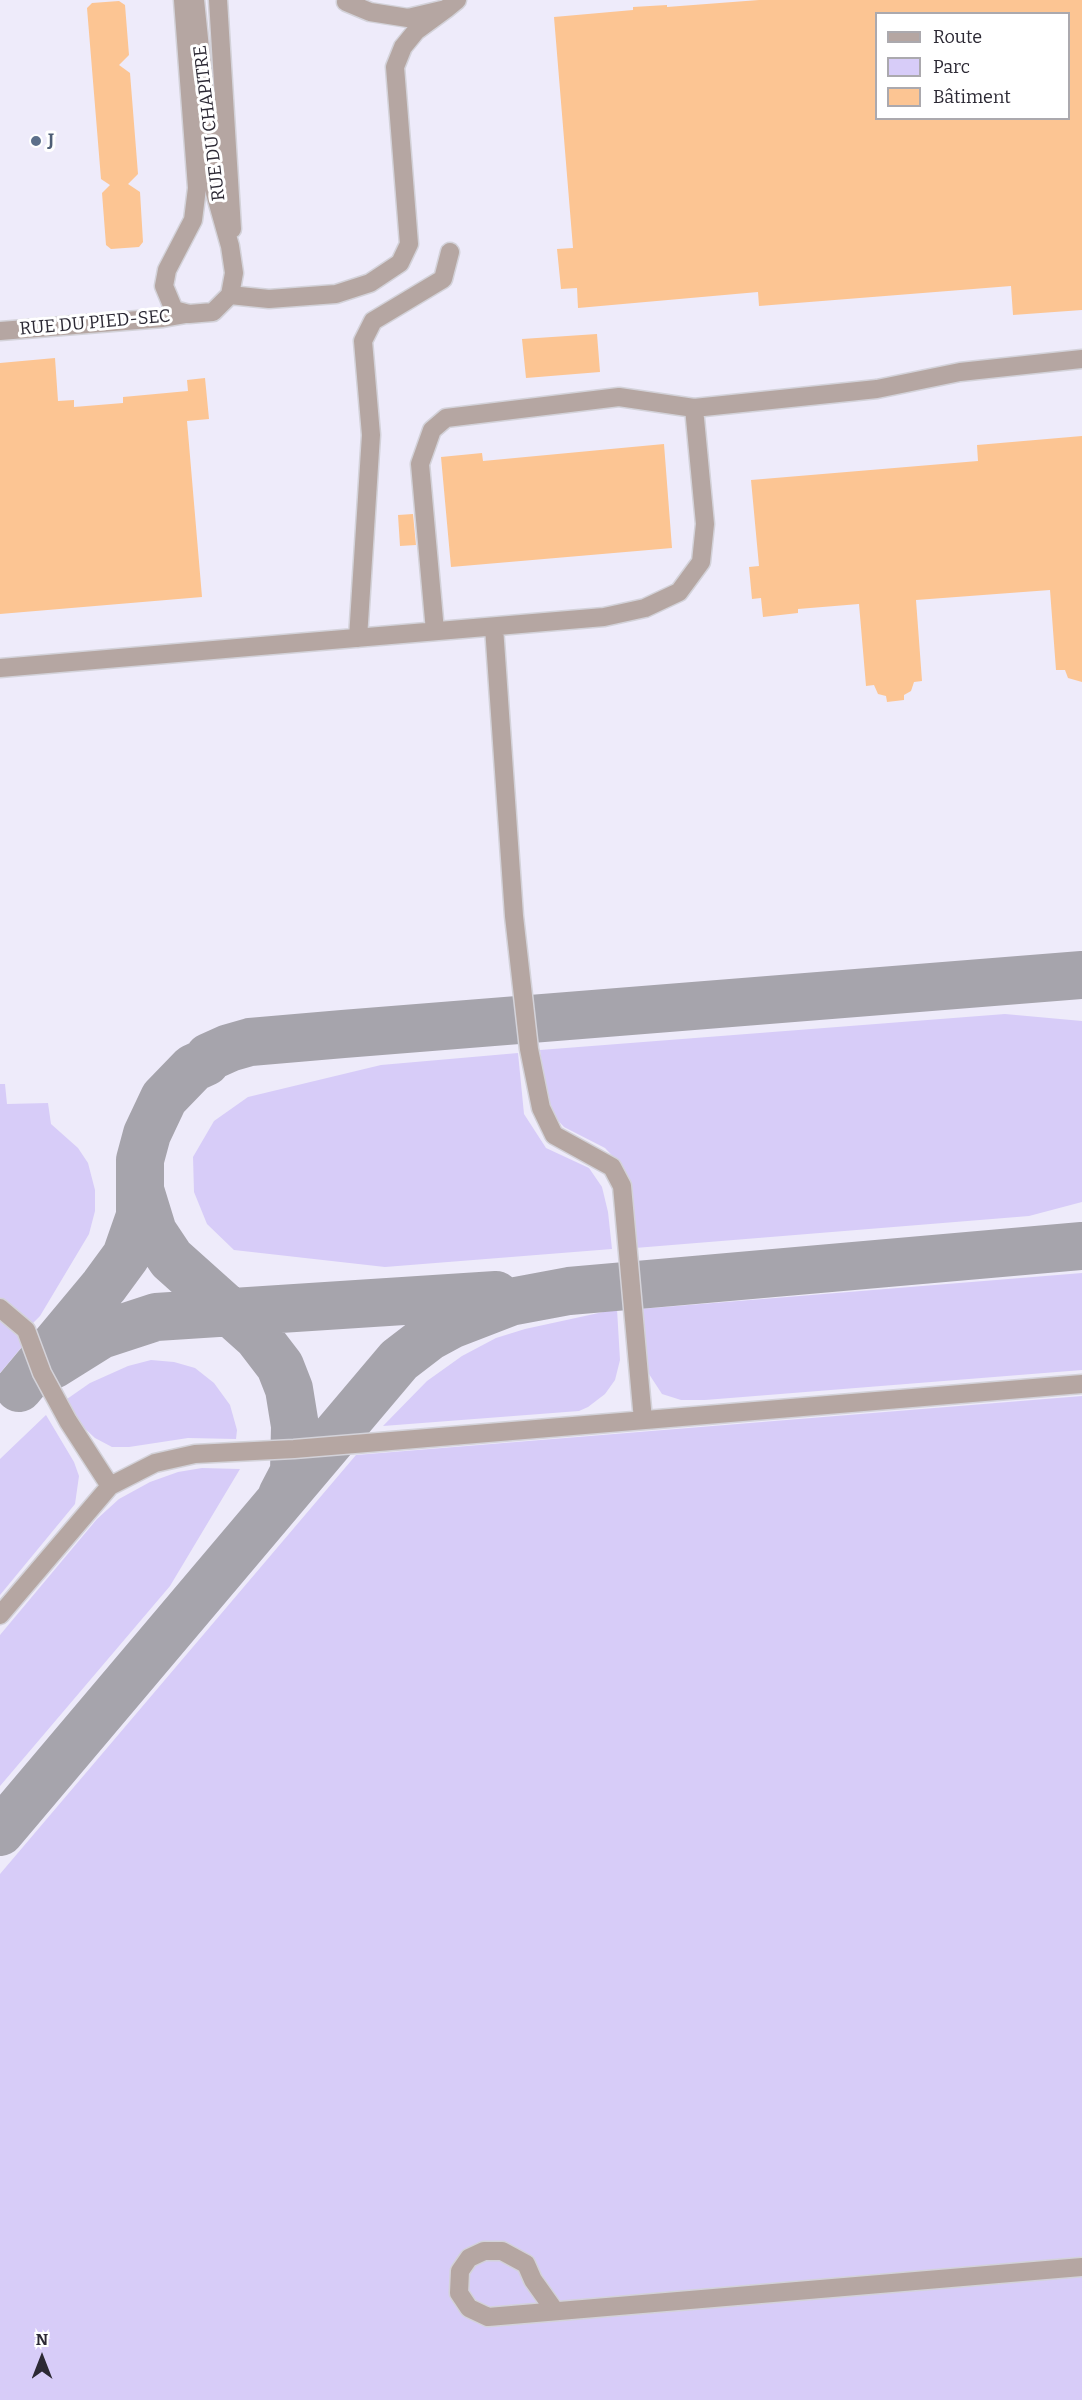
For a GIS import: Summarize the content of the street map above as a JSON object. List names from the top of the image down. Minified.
{"streets":{"street":["RUE DU CHAPITRE","RUE DU PIED-SEC"]},"crossings":[["RUE DU CHAPITRE","RUE DU PIED-SEC"]],"places":["J"],"legend":["Route","Parc","Bâtiment"],"north":"top"}
